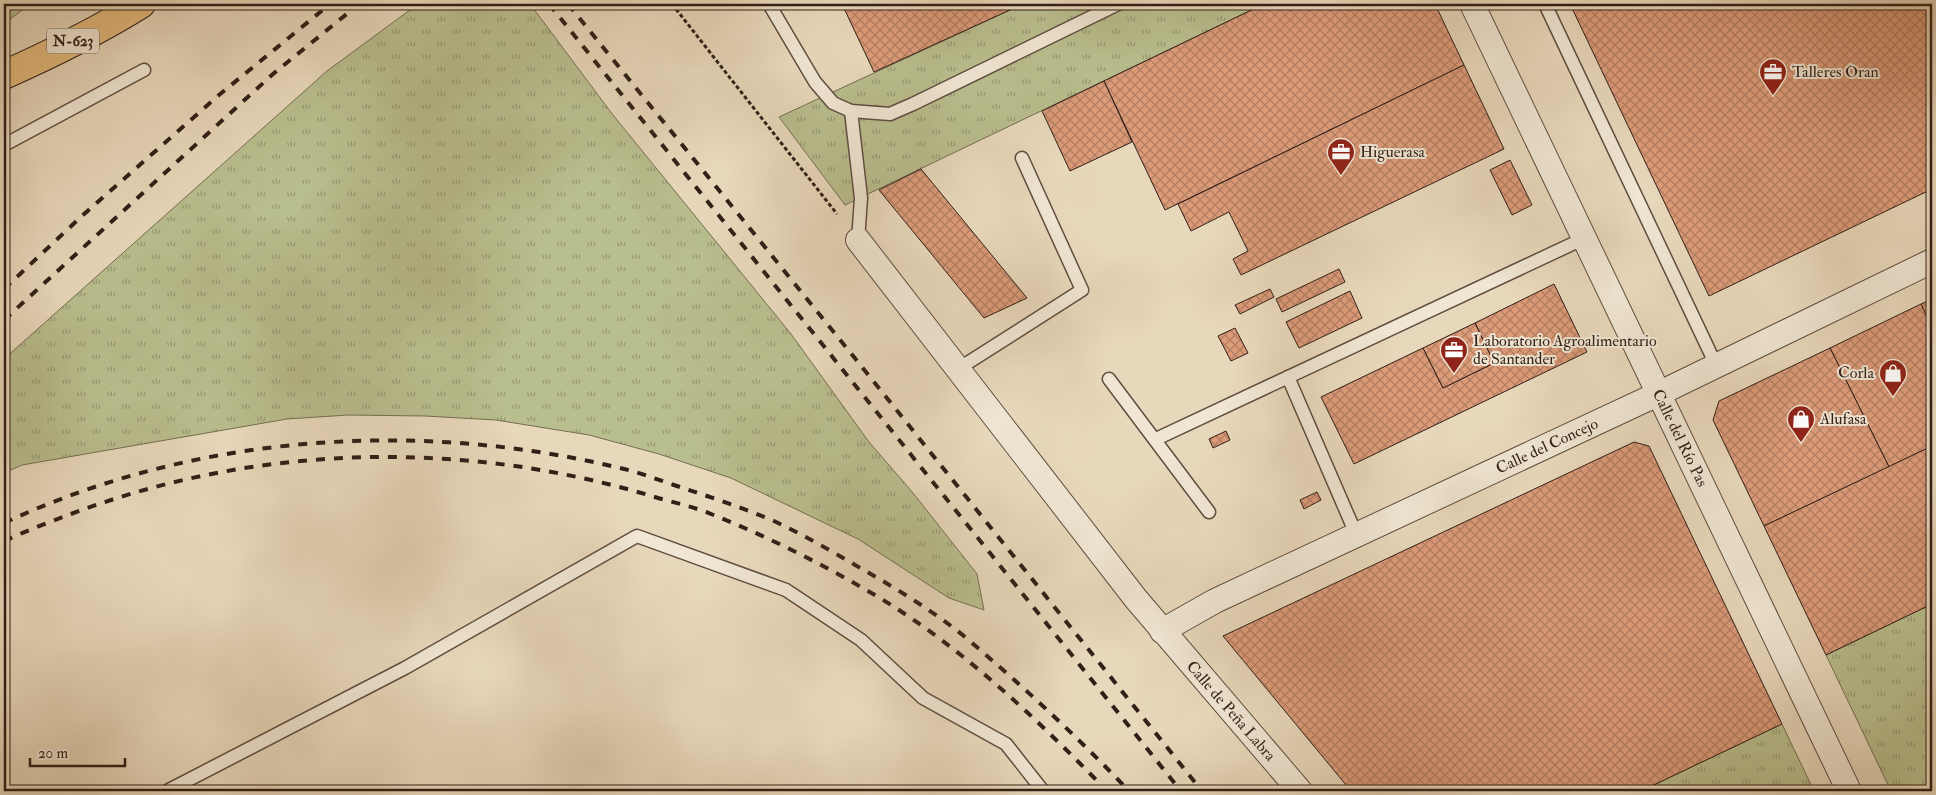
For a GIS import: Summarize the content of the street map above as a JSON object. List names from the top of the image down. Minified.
{"streets":{"highway":["N-623"],"street":["Calle del Río Pas","Calle del Concejo","Calle de Peña Labra"]},"crossings":[["Calle del Río Pas","Calle del Concejo"],["Calle del Concejo","Calle de Peña Labra"]],"places":{"office":["Talleres Oran","Higuerasa","Laboratorio Agroalimentario de Santander"],"shop":["Corla","Alufasa"]},"scale_bar":"20 m"}
